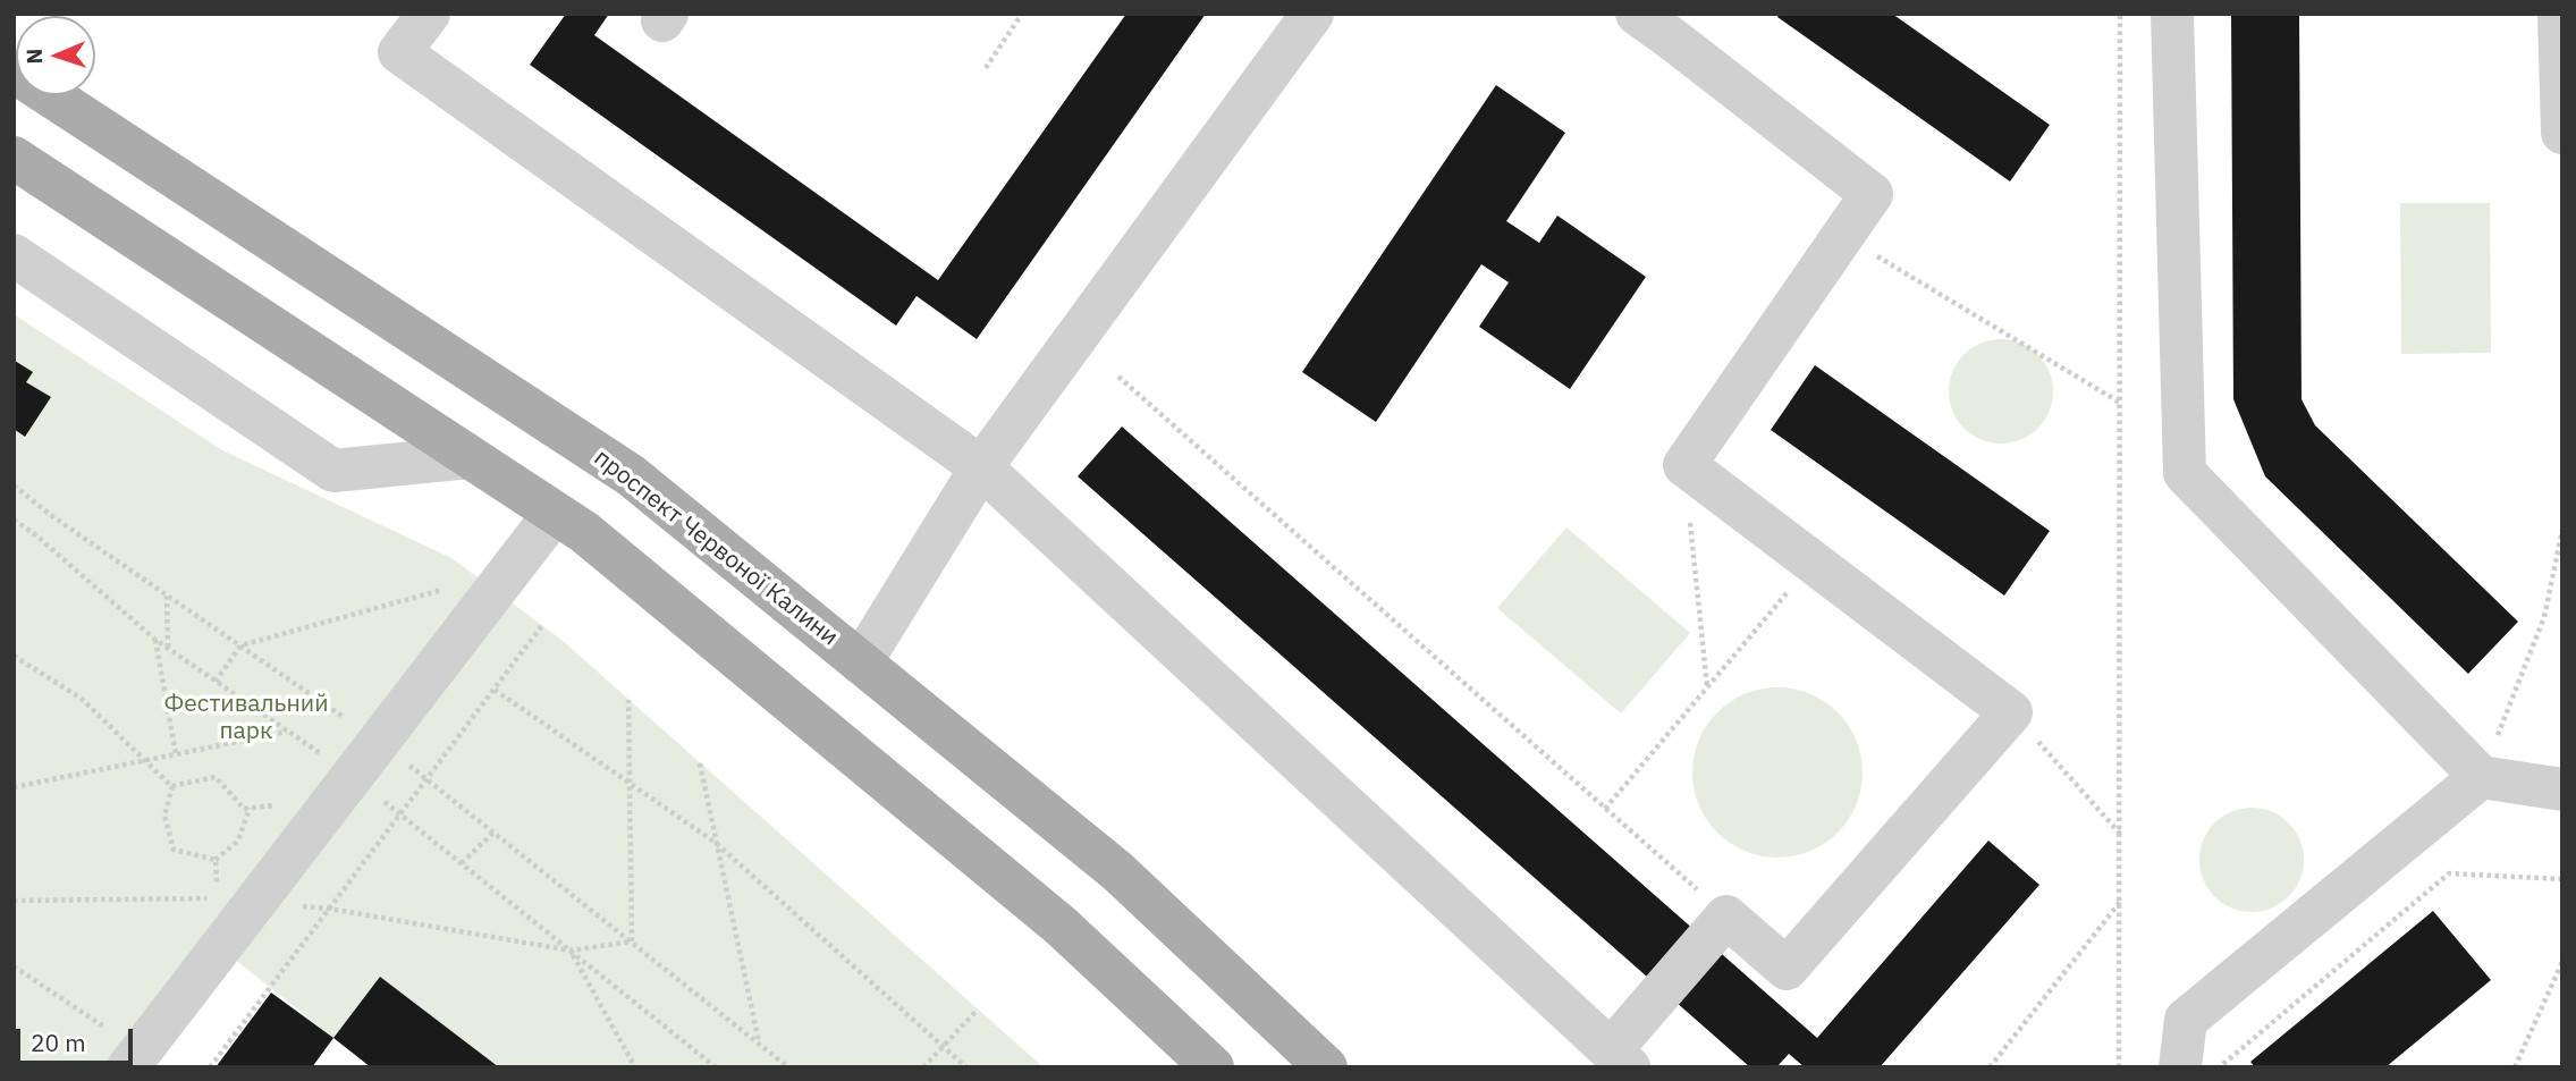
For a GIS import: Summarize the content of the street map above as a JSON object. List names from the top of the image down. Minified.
{"streets":{"main road":["проспект Червоної Калини"]},"parks":["Фестивальний парк"],"scale_bar":"20 m","north":"left"}
